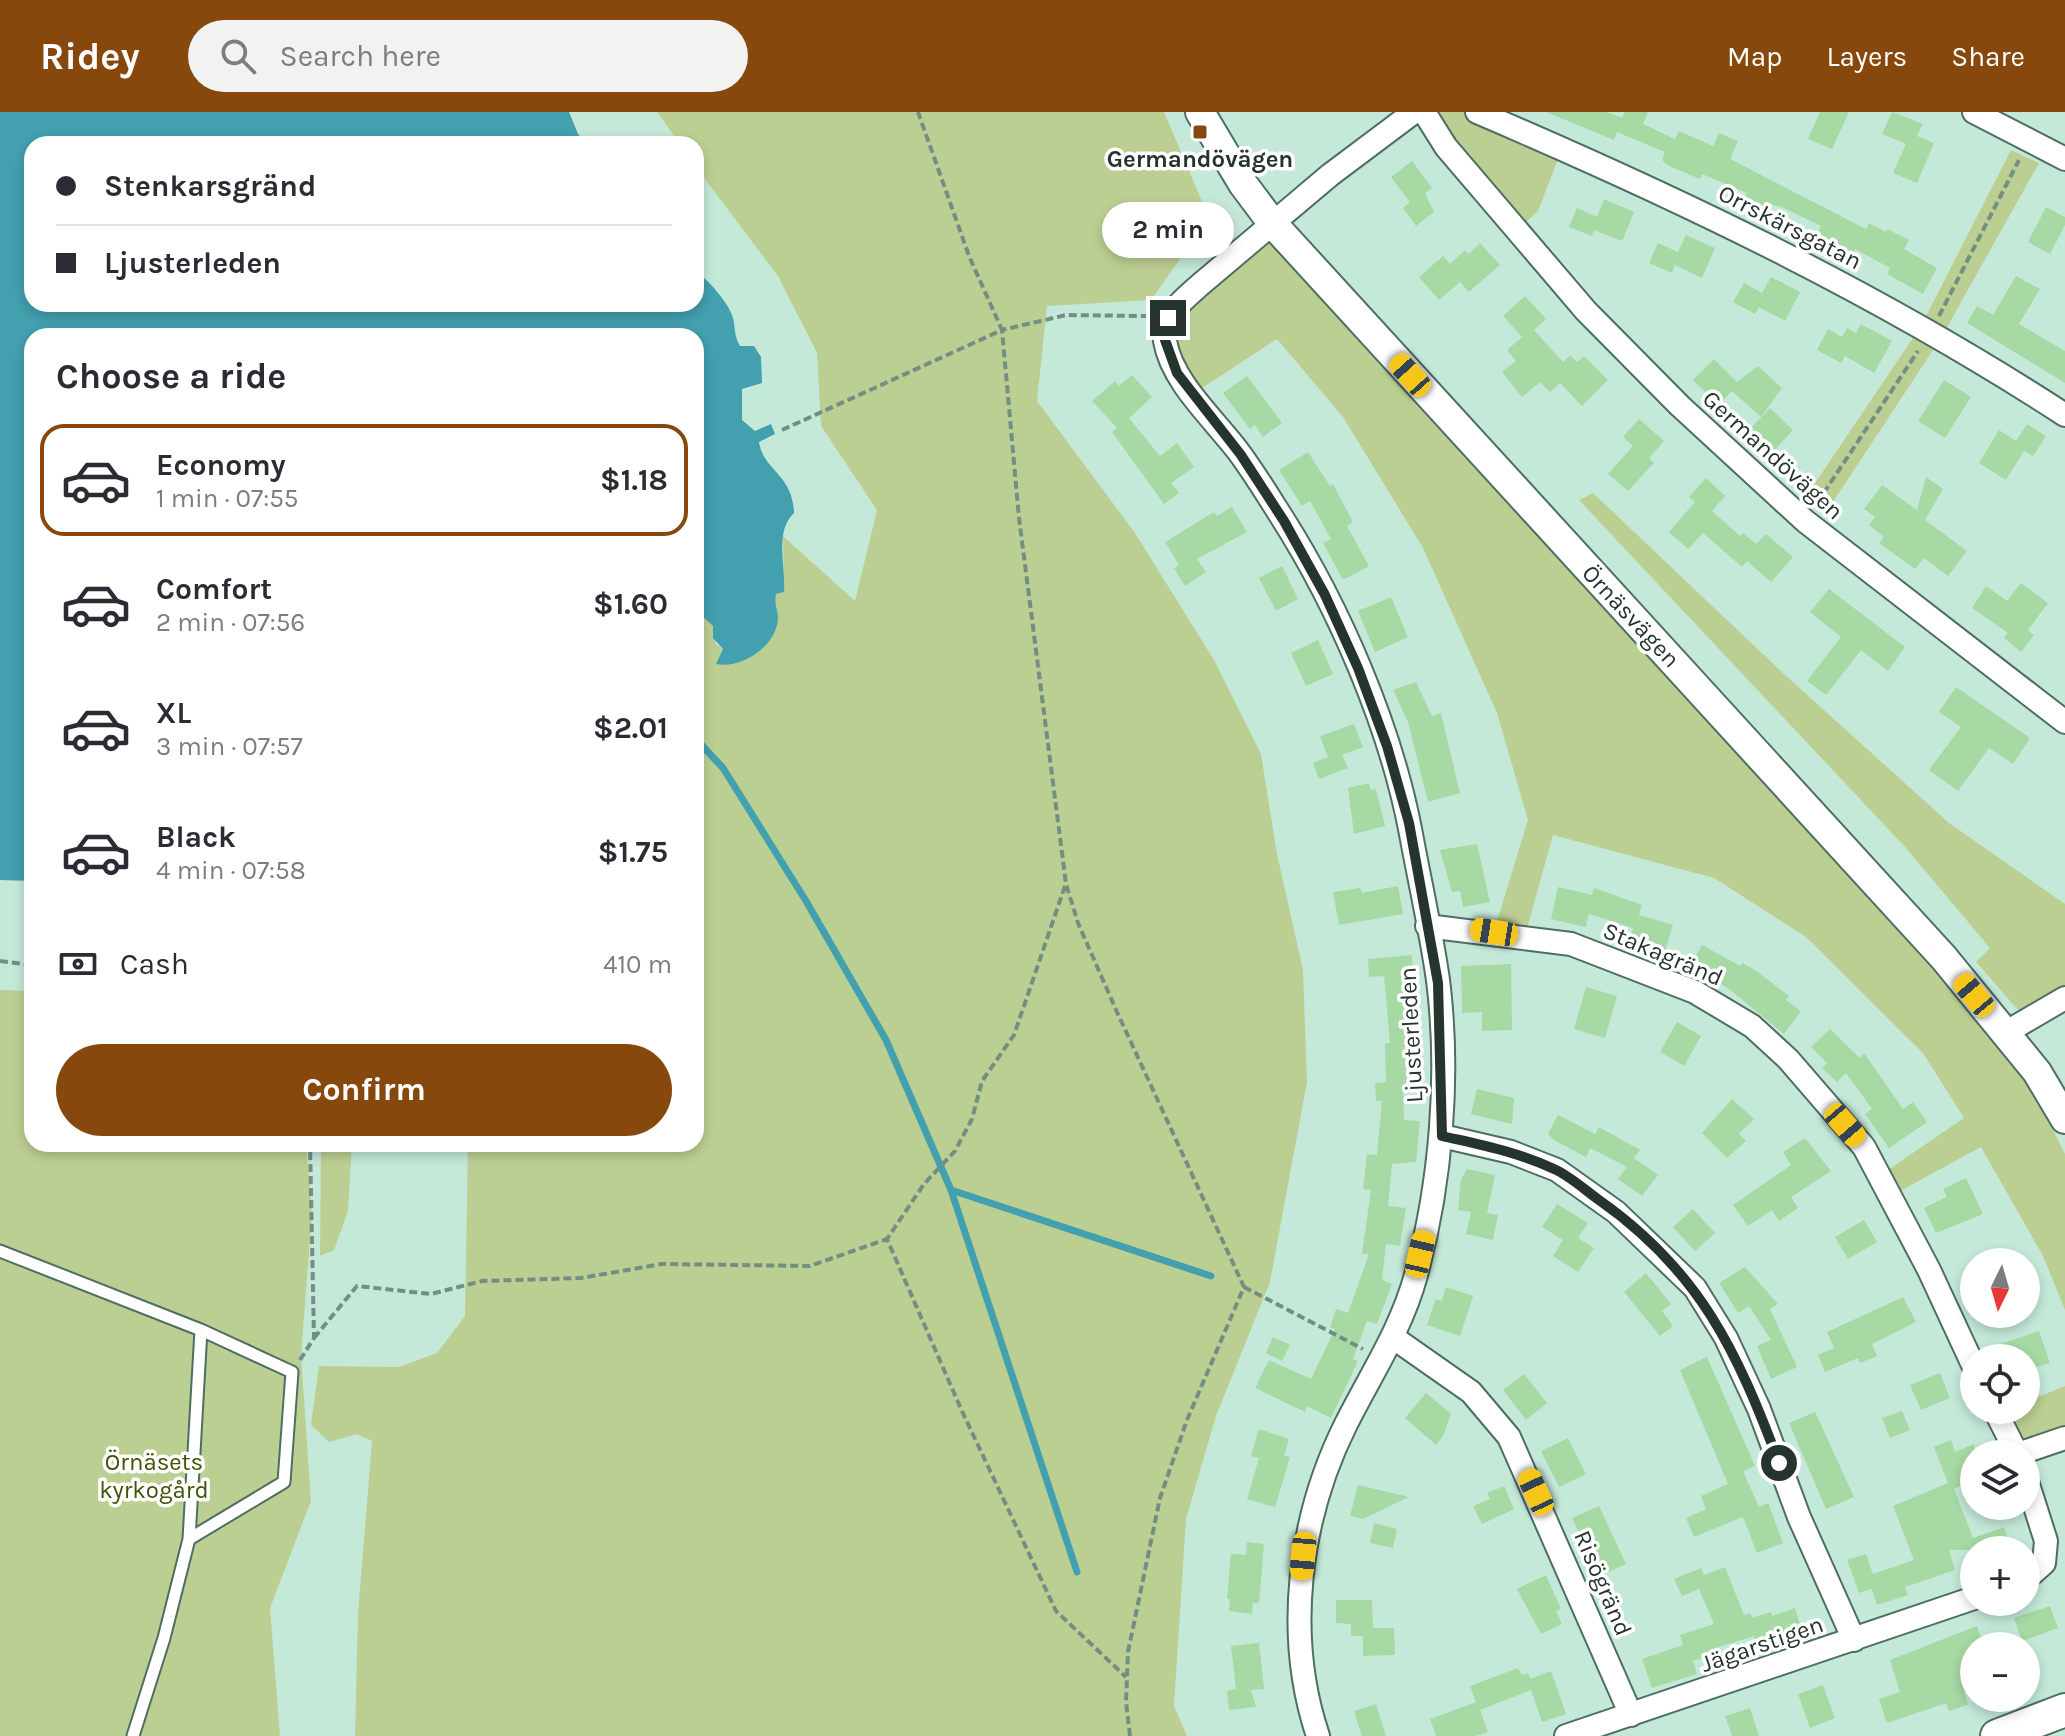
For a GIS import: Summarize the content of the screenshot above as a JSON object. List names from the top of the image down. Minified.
{"streets":{"street":["Orrskärsgatan","Germandövägen","Örnäsvägen","Stakagränd","Ljusterleden","Risögränd","Jägarstigen"]},"crossings":[["Stakagränd","Ljusterleden"],["Ljusterleden","Risögränd"],["Risögränd","Jägarstigen"]],"parks":["Örnäsets kyrkogård"],"places":{"transit":["Germandövägen"]},"north":"bottom","page":{"header":"Ridey","search":"Search here","nav":["Map","Layers","Share"],"banner":["Stenkarsgränd","Ljusterleden"],"bubble":"2 min","heading":"Choose a ride","list":[{"name":"Economy","note":"1 min · 07:55","value":"$1.18"},{"name":"Comfort","note":"2 min · 07:56","value":"$1.60"},{"name":"XL","note":"3 min · 07:57","value":"$2.01"},{"name":"Black","note":"4 min · 07:58","value":"$1.75"}],"pay":["Cash","410 m"],"buttons":"Confirm","map_buttons":["+","−"]}}
